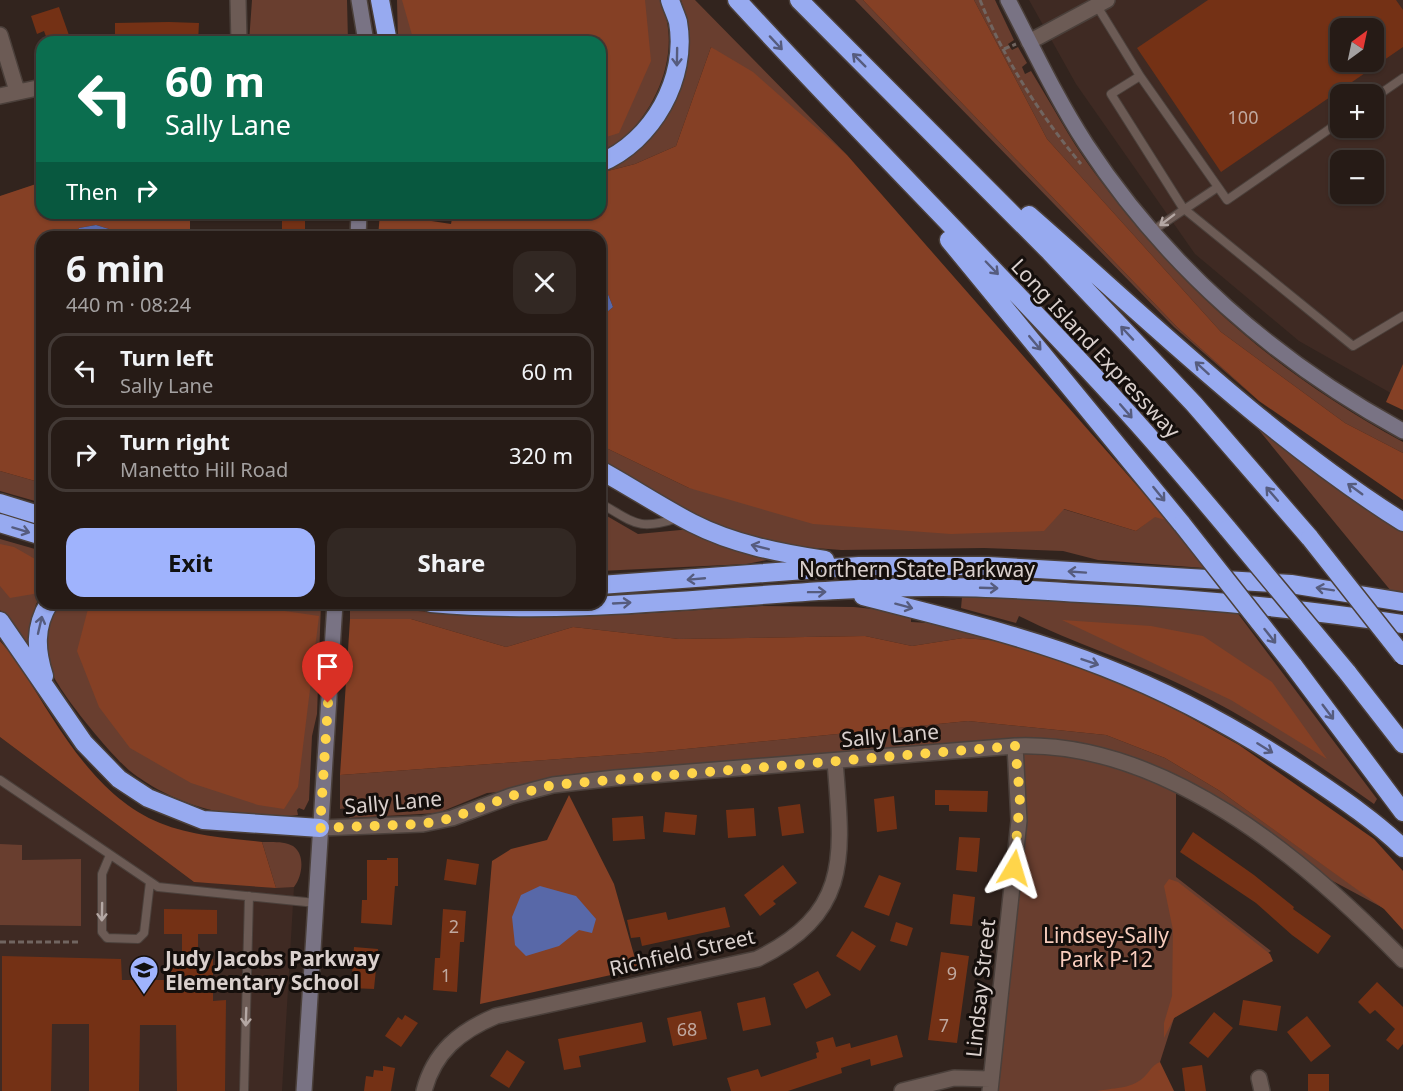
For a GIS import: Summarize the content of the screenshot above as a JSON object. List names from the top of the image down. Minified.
{"streets":{"highway":["Long Island Expressway","Northern State Parkway"],"street":["Sally Lane","Richfield Street","Lindsay Street"]},"crossings":[["Sally Lane","Richfield Street"],["Sally Lane","Lindsay Street"]],"parks":["Lindsey-Sally Park P-12"],"places":{"school or university":["Judy Jacobs Parkway Elementary School"]},"house_numbers":["100","2","9","1","7","68"],"north":"top right","page":{"map_buttons":["+","−"],"turn":["60 m","Sally Lane"],"then":"Then","heading":["6 min","440 m · 08:24"],"list":[{"name":"Turn left","note":"Sally Lane","value":"60 m"},{"name":"Turn right","note":"Manetto Hill Road","value":"320 m"}],"buttons":["Exit","Share"]}}
